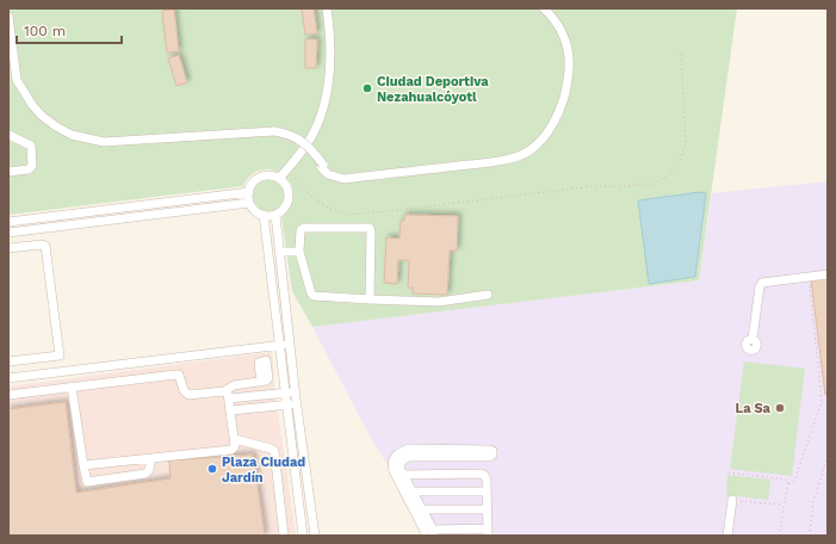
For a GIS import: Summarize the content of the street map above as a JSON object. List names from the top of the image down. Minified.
{"places":["Ciudad Deportiva Nezahualcóyotl","La Sa","Plaza Ciudad Jardín"],"scale_bar":"100 m"}
